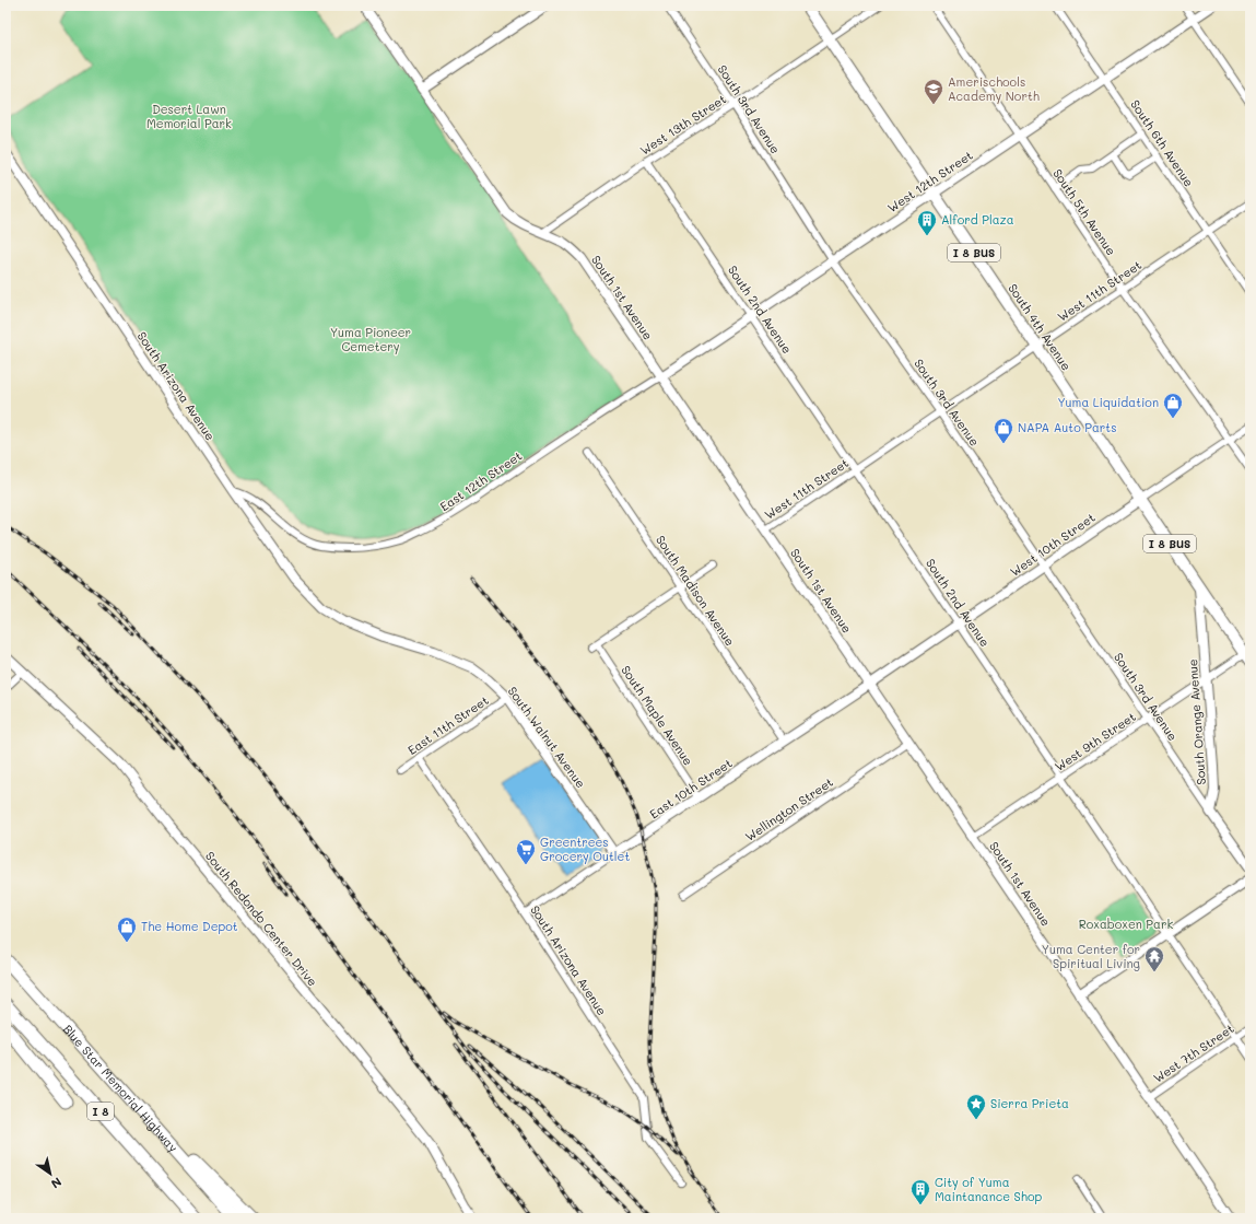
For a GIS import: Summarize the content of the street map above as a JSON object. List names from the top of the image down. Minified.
{"streets":{"highway":["Blue Star Memorial Highway","I 8"],"main road":["I 8 BUS","South 4th Avenue"],"street":["South 3rd Avenue","West 13th Street","South 6th Avenue","West 12th Street","South 5th Avenue","West 11th Street","South 1st Avenue","South 2nd Avenue","South Arizona Avenue","East 12th Street","West 10th Street","South Madison Avenue","South Maple Avenue","South Orange Avenue","East 11th Street","South Walnut Avenue","West 9th Street","East 10th Street","Wellington Street","South Redondo Center Drive","West 7th Street"]},"crossings":[["South 3rd Avenue","West 13th Street"],["South 3rd Avenue","West 12th Street"],["South 3rd Avenue","West 11th Street"],["South 3rd Avenue","West 10th Street"],["South 3rd Avenue","South Orange Avenue"],["South 3rd Avenue","West 9th Street"],["West 13th Street","South 1st Avenue"],["West 13th Street","South 2nd Avenue"],["West 13th Street","South 4th Avenue"],["South 6th Avenue","West 12th Street"],["South 6th Avenue","West 11th Street"],["West 12th Street","South 5th Avenue"],["West 12th Street","South 1st Avenue"],["West 12th Street","South 2nd Avenue"],["West 12th Street","South 4th Avenue"],["West 12th Street","East 12th Street"],["South 5th Avenue","West 11th Street"],["South 5th Avenue","West 10th Street"],["West 11th Street","South 1st Avenue"],["West 11th Street","South 2nd Avenue"],["West 11th Street","South 4th Avenue"],["South 1st Avenue","East 12th Street"],["South 1st Avenue","West 10th Street"],["South 1st Avenue","West 9th Street"],["South 1st Avenue","East 10th Street"],["South 1st Avenue","Wellington Street"],["South 1st Avenue","West 7th Street"],["South 2nd Avenue","West 10th Street"],["South 2nd Avenue","West 9th Street"],["South 2nd Avenue","West 7th Street"],["South 4th Avenue","West 10th Street"],["South 4th Avenue","South Orange Avenue"],["South 4th Avenue","West 9th Street"],["South Arizona Avenue","East 12th Street"],["South Arizona Avenue","East 11th Street"],["South Arizona Avenue","South Walnut Avenue"],["South Arizona Avenue","East 10th Street"],["West 10th Street","East 10th Street"],["South Madison Avenue","South Maple Avenue"],["South Madison Avenue","East 10th Street"],["South Maple Avenue","East 10th Street"],["South Orange Avenue","West 9th Street"],["East 11th Street","South Walnut Avenue"],["South Walnut Avenue","East 10th Street"]],"parks":["Desert Lawn Memorial Park","Yuma Pioneer Cemetery","Roxaboxen Park"],"places":{"school or university":["Amerischools Academy North"],"building":["Alford Plaza","City of Yuma Maintanance Shop"],"shop":["Yuma Liquidation","NAPA Auto Parts","The Home Depot"],"supermarket":["Greentrees Grocery Outlet"],"temple":["Yuma Center for Spiritual Living"],"place":["Sierra Prieta"]},"north":"bottom right"}
